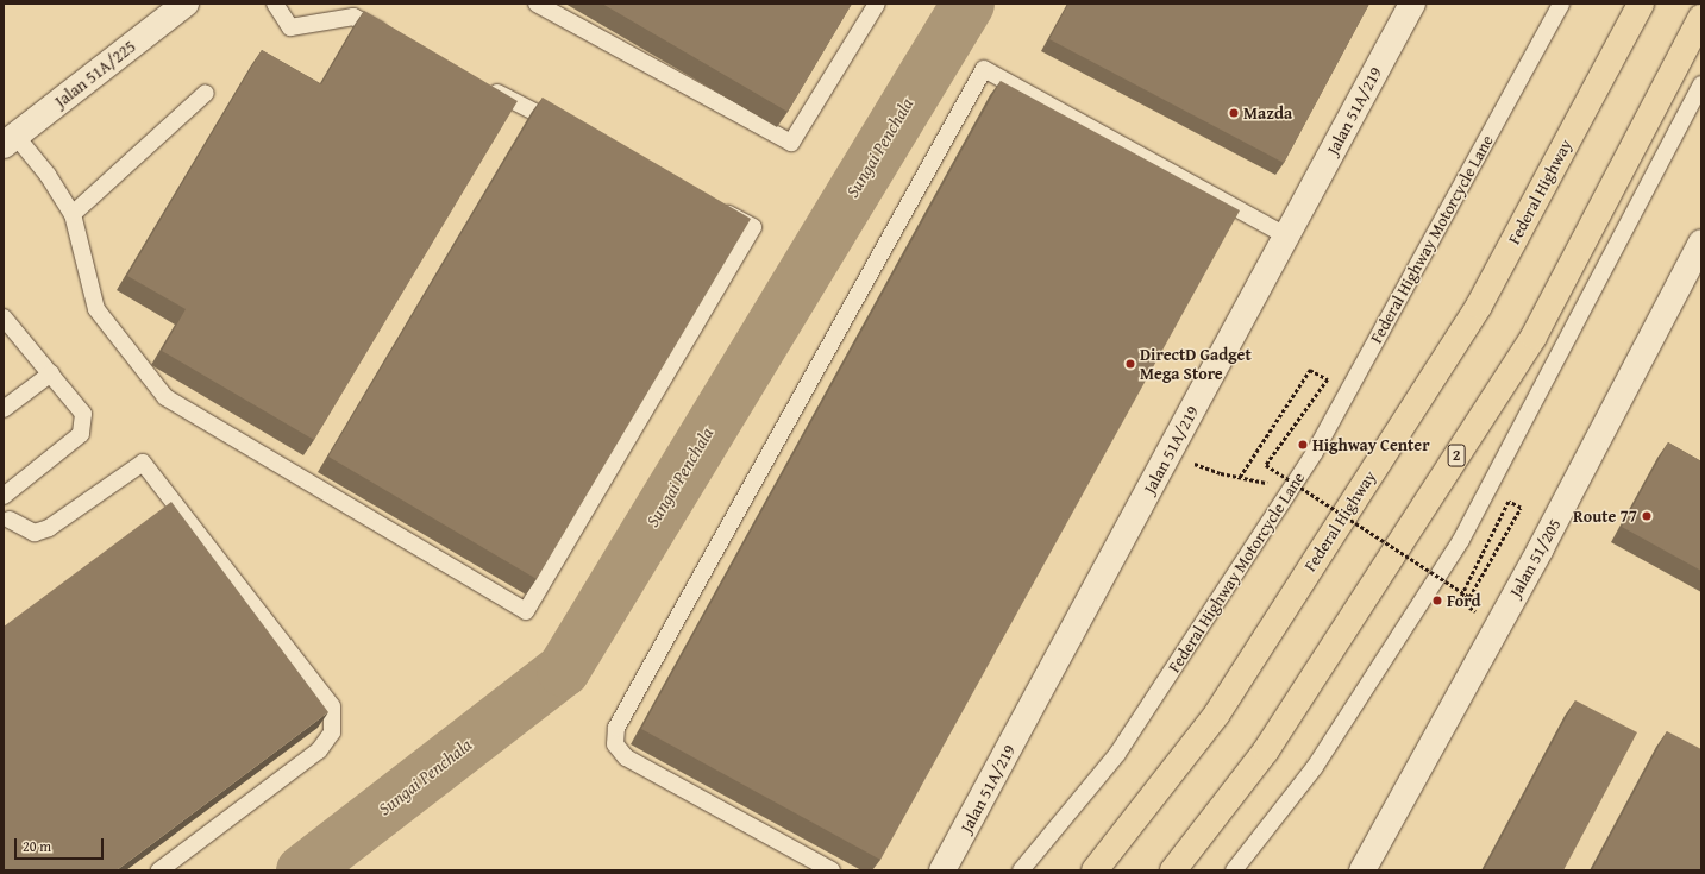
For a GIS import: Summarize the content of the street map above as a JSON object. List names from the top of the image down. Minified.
{"streets":{"highway":["Federal Highway","2"],"street":["Jalan 51A/225","Jalan 51A/219","Jalan 51/205"],"lane":["Federal Highway Motorcycle Lane"]},"water":["Sungai Penchala"],"places":["Mazda","DirectD Gadget Mega Store","Highway Center","Route 77","Ford"],"scale_bar":"20 m"}
